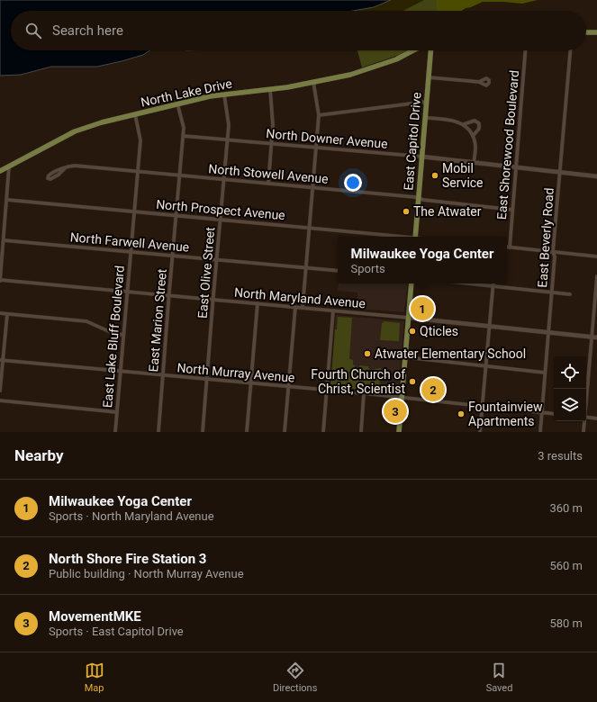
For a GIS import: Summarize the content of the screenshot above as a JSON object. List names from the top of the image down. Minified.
{"streets":{"main road":["North Lake Drive","East Capitol Drive"],"street":["North Downer Avenue","East Shorewood Boulevard","North Stowell Avenue","North Prospect Avenue","East Beverly Road","North Farwell Avenue","East Olive Street","North Maryland Avenue","East Marion Street","East Lake Bluff Boulevard","North Murray Avenue"]},"crossings":[["North Lake Drive","East Olive Street"],["North Lake Drive","East Marion Street"],["North Lake Drive","East Lake Bluff Boulevard"],["North Downer Avenue","East Capitol Drive"],["North Downer Avenue","East Shorewood Boulevard"],["North Downer Avenue","East Beverly Road"],["North Downer Avenue","East Olive Street"],["North Downer Avenue","East Marion Street"],["East Capitol Drive","North Stowell Avenue"],["East Shorewood Boulevard","North Stowell Avenue"],["North Stowell Avenue","East Olive Street"],["North Stowell Avenue","East Marion Street"],["North Stowell Avenue","East Lake Bluff Boulevard"],["North Prospect Avenue","East Olive Street"],["North Prospect Avenue","East Marion Street"],["North Prospect Avenue","East Lake Bluff Boulevard"],["East Beverly Road","North Maryland Avenue"],["East Beverly Road","North Murray Avenue"],["North Farwell Avenue","East Olive Street"],["North Farwell Avenue","East Marion Street"],["North Farwell Avenue","East Lake Bluff Boulevard"],["East Olive Street","North Maryland Avenue"],["East Olive Street","North Murray Avenue"],["North Maryland Avenue","East Marion Street"],["North Maryland Avenue","East Lake Bluff Boulevard"],["East Marion Street","North Murray Avenue"],["East Lake Bluff Boulevard","North Murray Avenue"]],"places":["Mobil Service","The Atwater","Qticles","Atwater Elementary School","Fourth Church of Christ, Scientist","Fountainview Apartments"],"page":{"search":"Search here","popup":["Milwaukee Yoga Center","Sports"],"pins":["1","2","3"],"heading":["Nearby","3 results"],"list":[{"mark":"1","name":"Milwaukee Yoga Center","note":"Sports · North Maryland Avenue","value":"360 m"},{"mark":"2","name":"North Shore Fire Station 3","note":"Public building · North Murray Avenue","value":"560 m"},{"mark":"3","name":"MovementMKE","note":"Sports · East Capitol Drive","value":"580 m"}],"nav":["Map","Directions","Saved"]}}
